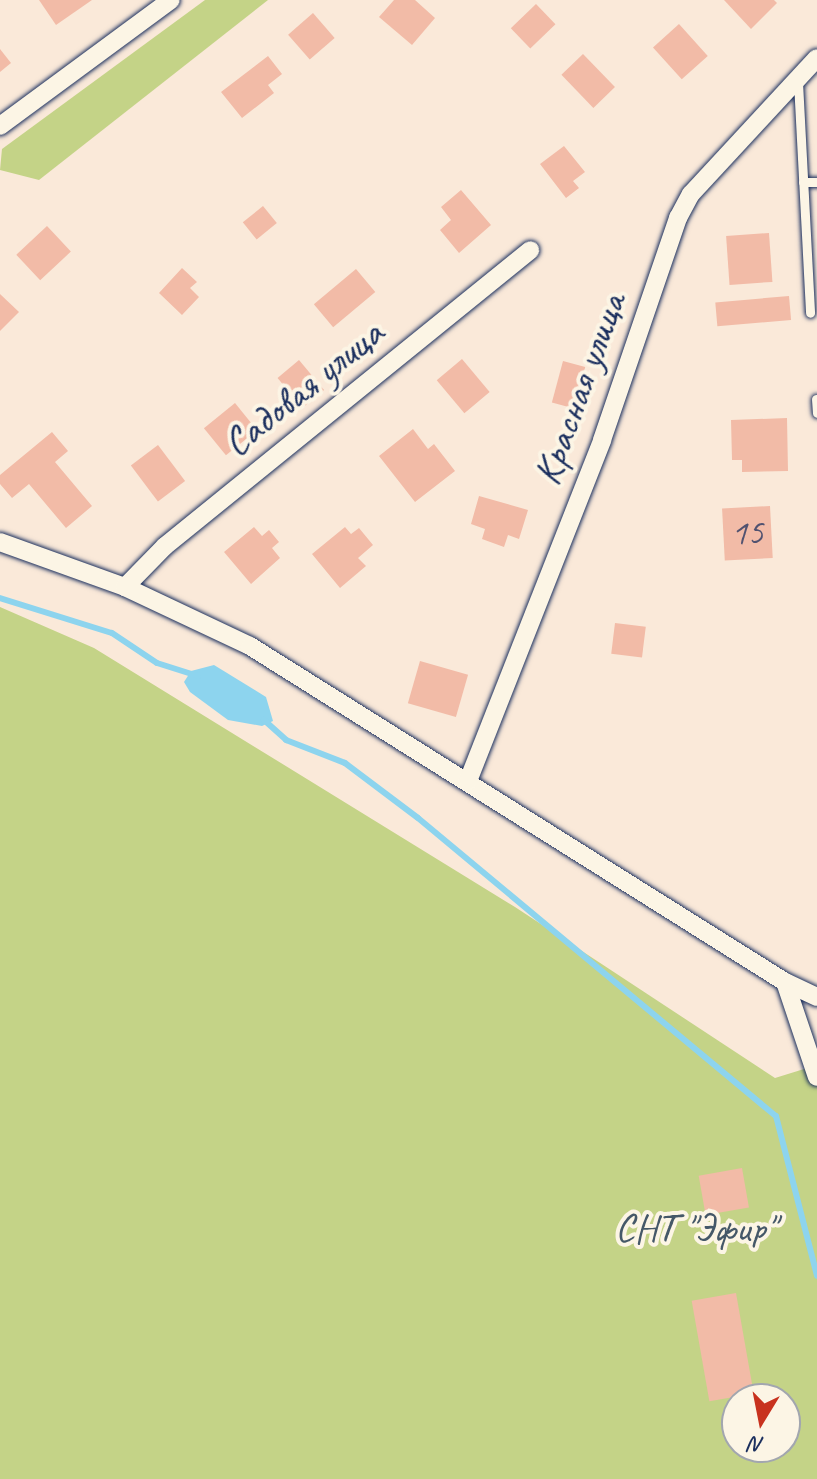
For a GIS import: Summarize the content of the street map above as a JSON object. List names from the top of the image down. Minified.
{"streets":{"street":["Садовая улица","Красная улица"]},"parks":["СНТ \"Эфир\""],"house_numbers":["15"],"north":"bottom"}
